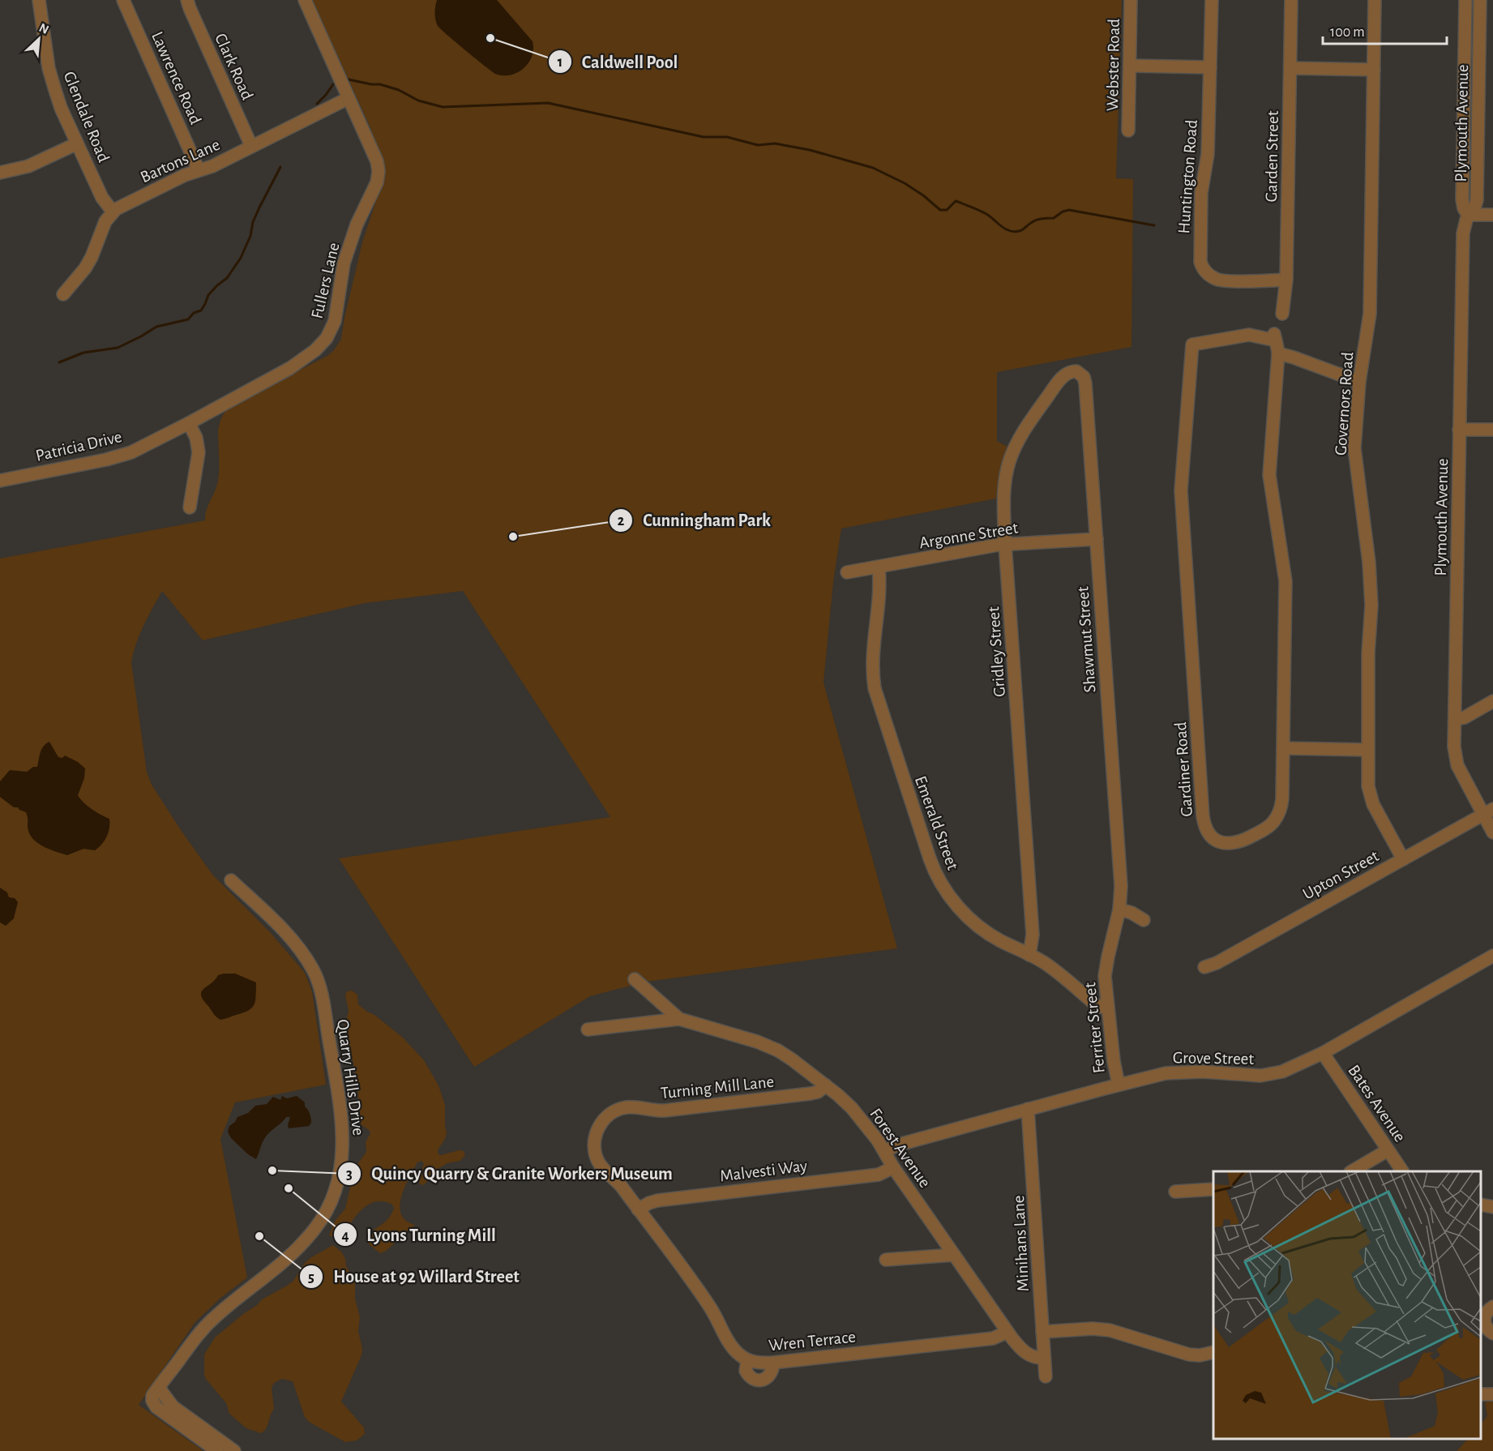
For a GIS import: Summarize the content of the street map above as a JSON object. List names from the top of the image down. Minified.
{"streets":{"street":["Webster Road","Clark Road","Lawrence Road","Glendale Road","Plymouth Avenue","Garden Street","Bartons Lane","Huntington Road","Fullers Lane","Governors Road","Patricia Drive","Argonne Street","Shawmut Street","Gridley Street","Gardiner Road","Emerald Street","Upton Street","Ferriter Street","Grove Street","Quarry Hills Drive","Turning Mill Lane","Bates Avenue","Forest Avenue","Malvesti Way","Minihans Lane","Wren Terrace"]},"crossings":[["Clark Road","Bartons Lane"],["Lawrence Road","Bartons Lane"],["Glendale Road","Bartons Lane"],["Plymouth Avenue","Upton Street"],["Garden Street","Huntington Road"],["Bartons Lane","Fullers Lane"],["Fullers Lane","Patricia Drive"],["Governors Road","Upton Street"],["Argonne Street","Shawmut Street"],["Argonne Street","Gridley Street"],["Argonne Street","Emerald Street"],["Shawmut Street","Gridley Street"],["Shawmut Street","Ferriter Street"],["Gridley Street","Emerald Street"],["Emerald Street","Ferriter Street"],["Ferriter Street","Grove Street"],["Grove Street","Bates Avenue"],["Grove Street","Forest Avenue"],["Grove Street","Minihans Lane"],["Turning Mill Lane","Forest Avenue"],["Turning Mill Lane","Malvesti Way"],["Turning Mill Lane","Wren Terrace"],["Forest Avenue","Malvesti Way"],["Forest Avenue","Minihans Lane"],["Forest Avenue","Wren Terrace"],["Malvesti Way","Wren Terrace"]],"places":["Caldwell Pool","Cunningham Park","Quincy Quarry & Granite Workers Museum","Lyons Turning Mill","House at 92 Willard Street"],"scale_bar":"100 m","north":"top right"}
